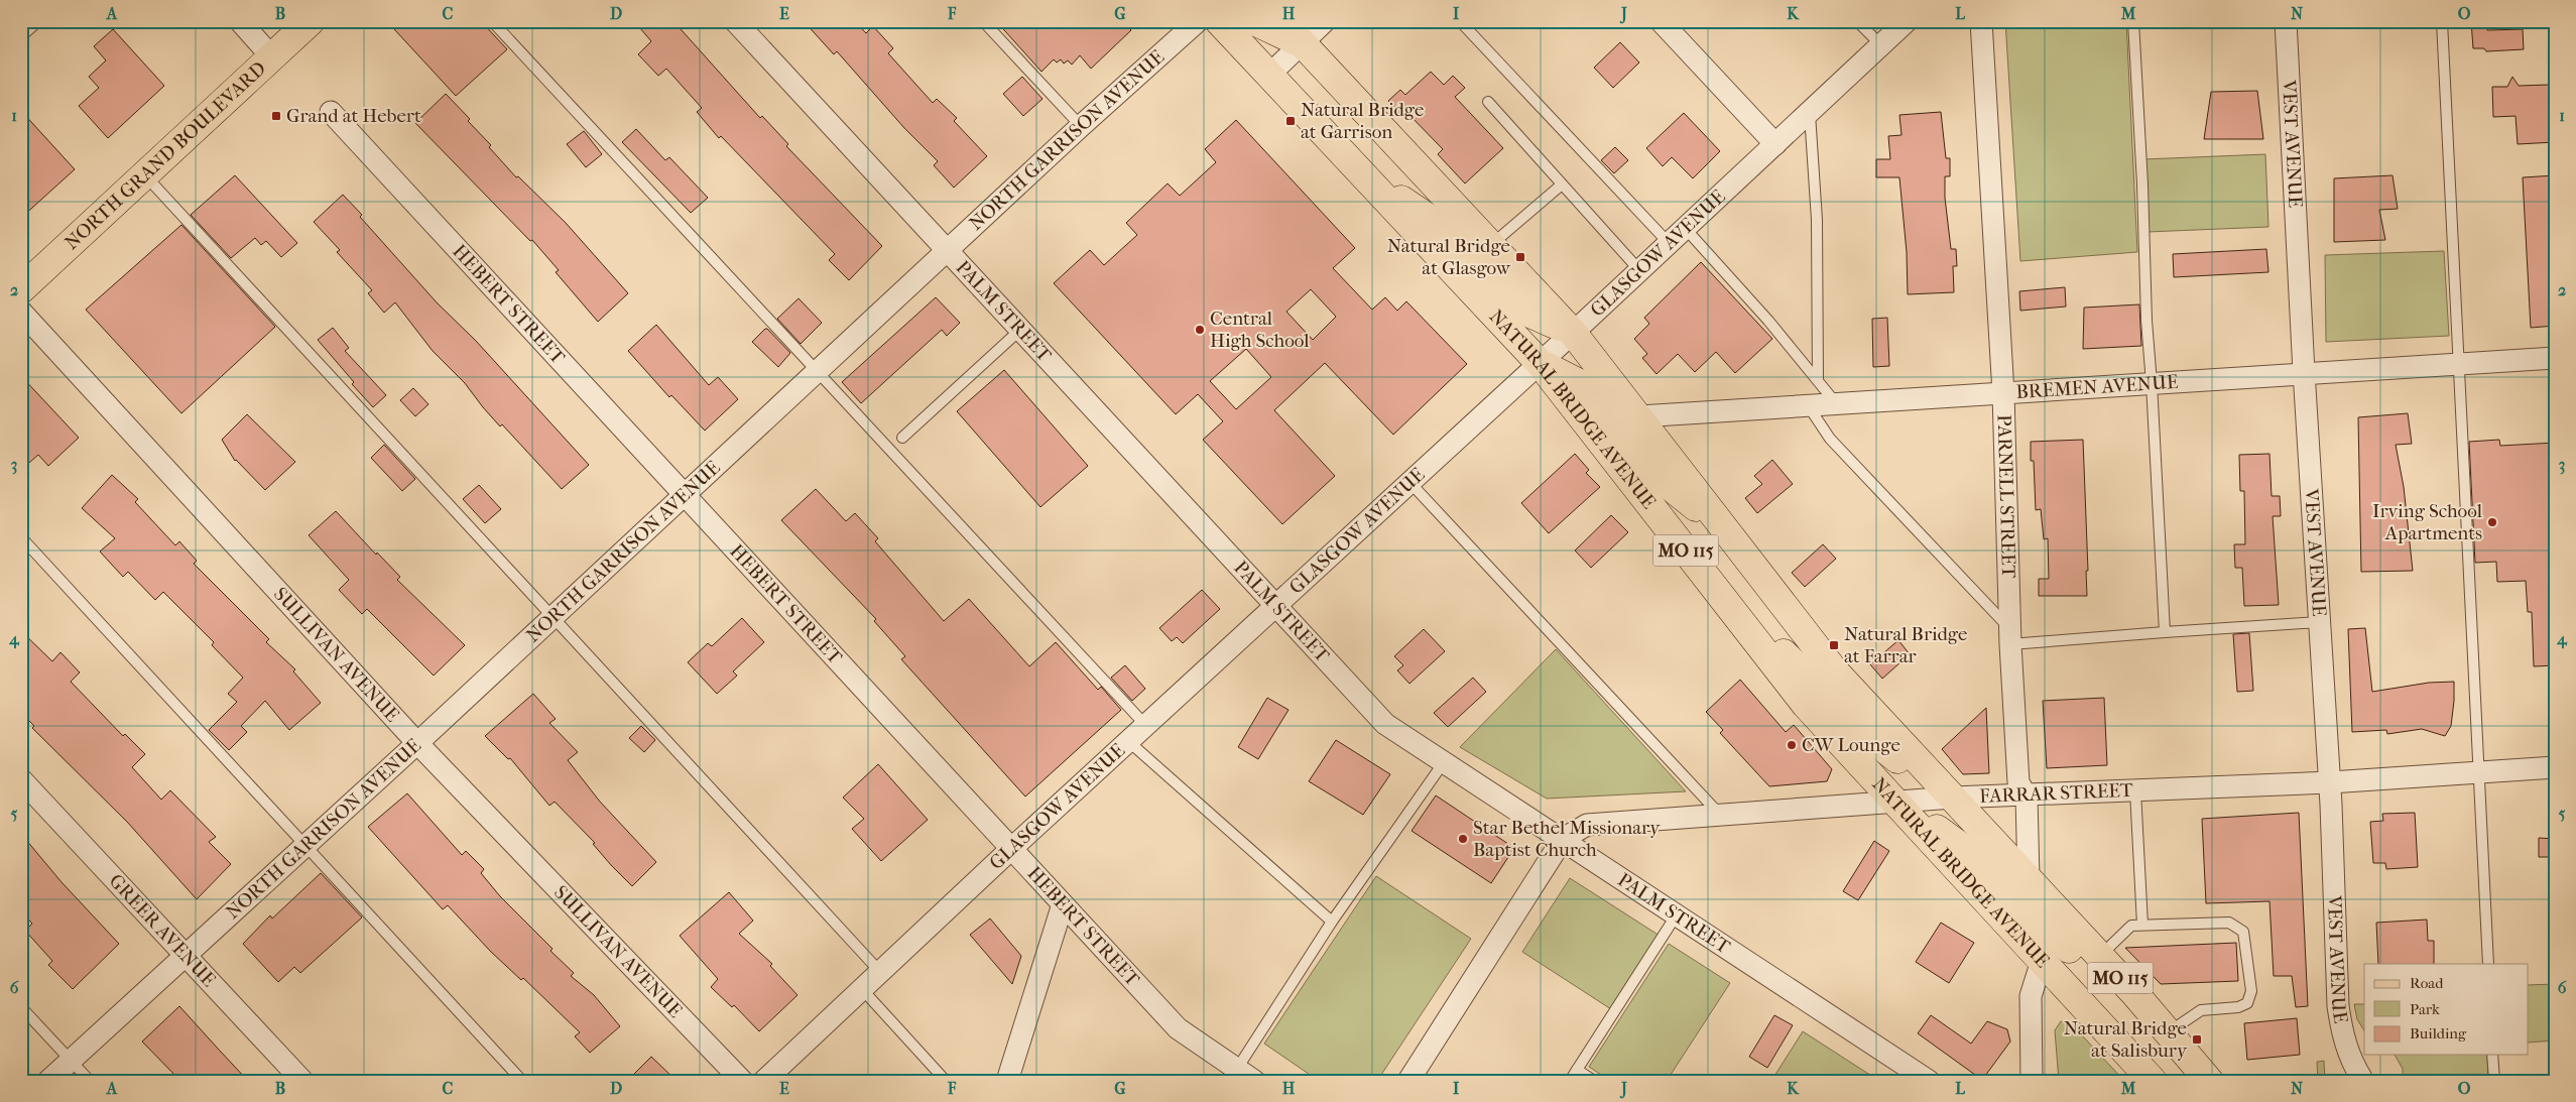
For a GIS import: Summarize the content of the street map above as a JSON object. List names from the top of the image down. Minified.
{"streets":{"main road":["NORTH GRAND BOULEVARD","NATURAL BRIDGE AVENUE","MO 115"],"street":["NORTH GARRISON AVENUE","VEST AVENUE","GLASGOW AVENUE","HEBERT STREET","PALM STREET","BREMEN AVENUE","PARNELL STREET","SULLIVAN AVENUE","FARRAR STREET","GREER AVENUE"]},"crossings":[["NORTH GARRISON AVENUE","HEBERT STREET"],["NORTH GARRISON AVENUE","PALM STREET"],["NORTH GARRISON AVENUE","SULLIVAN AVENUE"],["NORTH GARRISON AVENUE","GREER AVENUE"],["VEST AVENUE","BREMEN AVENUE"],["VEST AVENUE","FARRAR STREET"],["GLASGOW AVENUE","HEBERT STREET"],["GLASGOW AVENUE","PALM STREET"],["GLASGOW AVENUE","NATURAL BRIDGE AVENUE"],["GLASGOW AVENUE","MO 115"],["PALM STREET","FARRAR STREET"],["BREMEN AVENUE","PARNELL STREET"],["BREMEN AVENUE","MO 115"],["NATURAL BRIDGE AVENUE","FARRAR STREET"],["PARNELL STREET","MO 115"],["PARNELL STREET","FARRAR STREET"],["MO 115","FARRAR STREET"]],"places":{"transit":["Grand at Hebert","Natural Bridge at Garrison","Natural Bridge at Glasgow","Natural Bridge at Farrar","Natural Bridge at Salisbury"],"other":["Central High School","Irving School Apartments","CW Lounge","Star Bethel Missionary Baptist Church"]},"legend":["Road","Park","Building"],"grid":{"columns":["A","B","C","D","E","F","G","H","I","J","K","L","M","N","O"],"rows":["1","2","3","4","5","6"]}}
